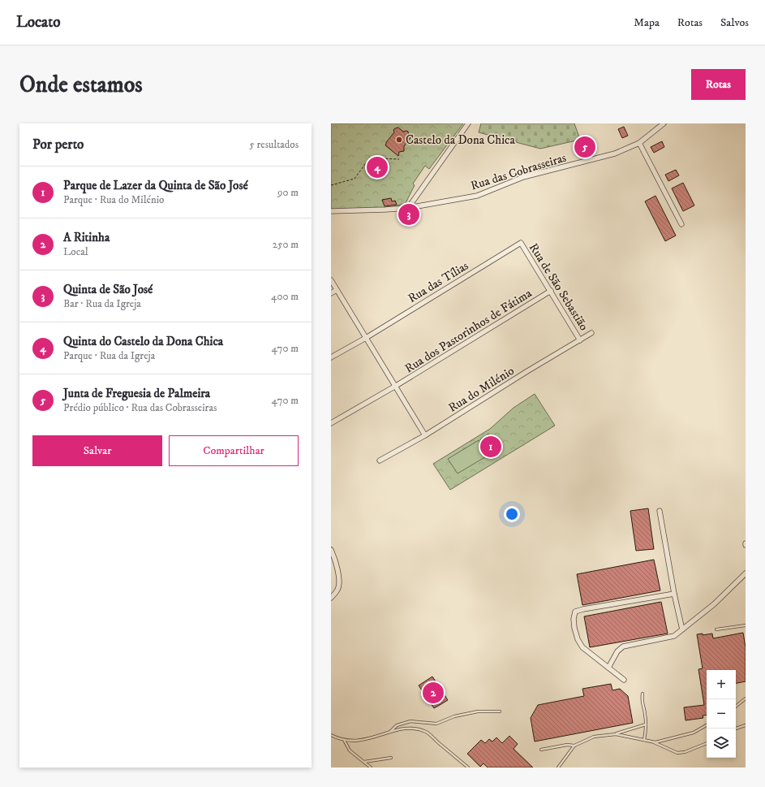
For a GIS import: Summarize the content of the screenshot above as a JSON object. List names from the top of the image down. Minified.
{"streets":{"street":["Rua das Cobrasseiras","Rua das Tílias","Rua de São Sebastião","Rua dos Pastorinhos de Fátima","Rua do Milénio"]},"crossings":[["Rua das Tílias","Rua de São Sebastião"],["Rua de São Sebastião","Rua dos Pastorinhos de Fátima"],["Rua de São Sebastião","Rua do Milénio"]],"places":["Castelo da Dona Chica"],"page":{"header":"Locato","nav":["Mapa","Rotas","Salvos"],"buttons":["Rotas",["Salvar","Compartilhar"]],"title":"Onde estamos","heading":["Por perto","5 resultados"],"pins":["5","4","3","1","2"],"list":[{"mark":"1","name":"Parque de Lazer da Quinta de São José","note":"Parque · Rua do Milénio","value":"90 m"},{"mark":"2","name":"A Ritinha","note":"Local","value":"250 m"},{"mark":"3","name":"Quinta de São José","note":"Bar · Rua da Igreja","value":"400 m"},{"mark":"4","name":"Quinta do Castelo da Dona Chica","note":"Parque · Rua da Igreja","value":"470 m"},{"mark":"5","name":"Junta de Freguesia de Palmeira","note":"Prédio público · Rua das Cobrasseiras","value":"470 m"}],"map_buttons":["+","−"]}}
